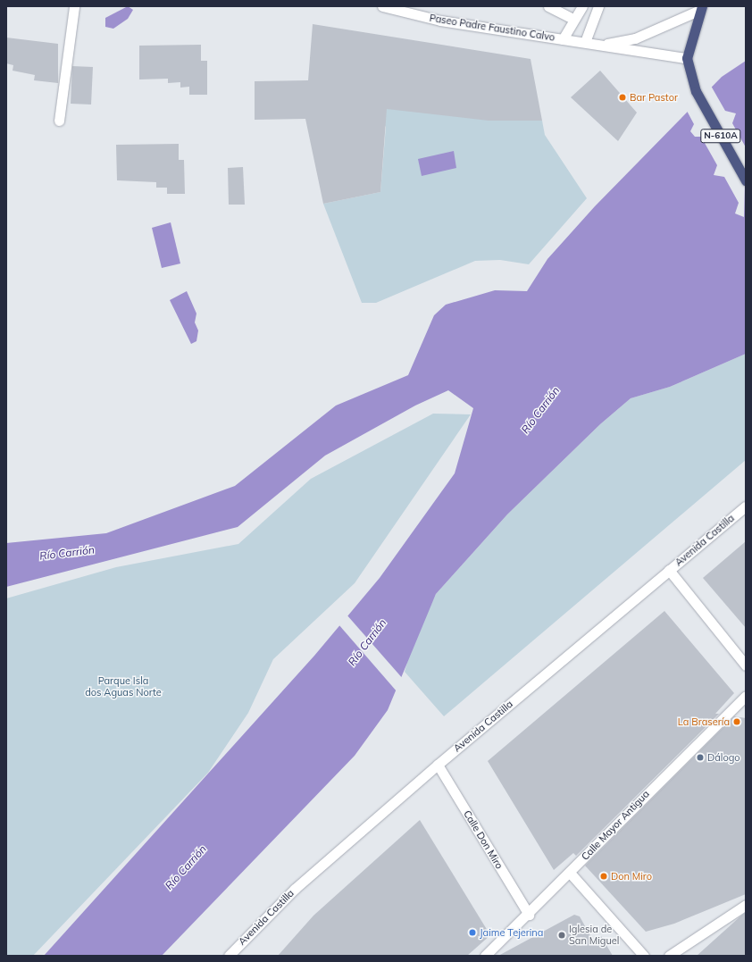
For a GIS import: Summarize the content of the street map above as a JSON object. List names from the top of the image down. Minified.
{"streets":{"highway":["N-610A"],"street":["Paseo Padre Faustino Calvo","Avenida Castilla","Calle Mayor Antigua","Calle Don Miro"]},"crossings":[["Paseo Padre Faustino Calvo","N-610A"],["Avenida Castilla","Calle Don Miro"],["Calle Mayor Antigua","Calle Don Miro"]],"water":["Río Carrión"],"parks":["Parque Isla dos Aguas Norte"],"places":["Bar Pastor","La Brasería","Dálogo","Don Miro","Jaime Tejerina","Iglesia de San Miguel"]}
